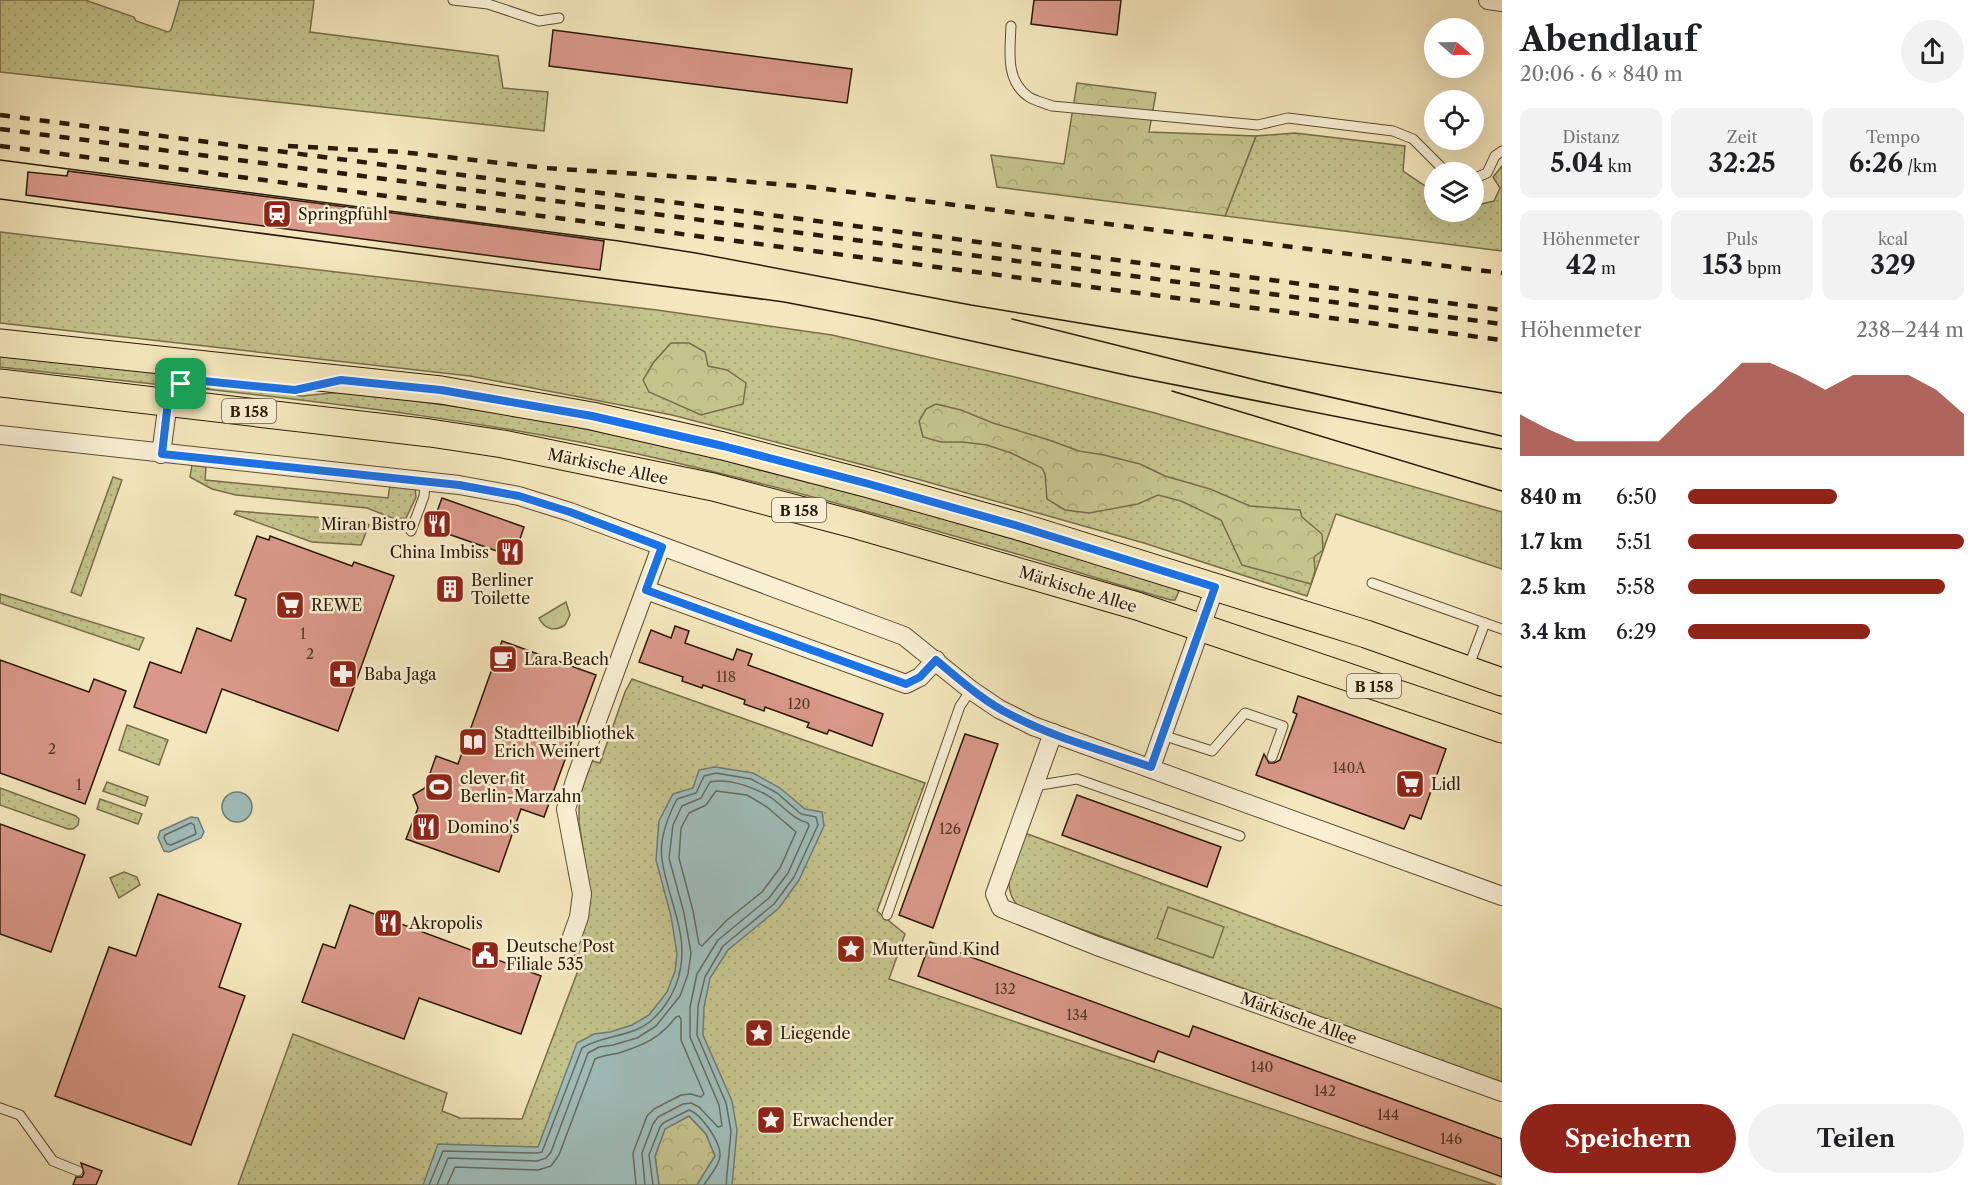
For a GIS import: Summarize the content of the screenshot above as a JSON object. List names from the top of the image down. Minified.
{"streets":{"main road":["B 158","Märkische Allee"]},"places":{"station":["Springpfuhl"],"restaurant":["Miran Bistro","China Imbiss","Domino's","Akropolis"],"building":["Berliner Toilette"],"supermarket":["REWE","Lidl"],"cafe":["Lara Beach"],"pharmacy":["Baba Jaga"],"library":["Stadtteilbibliothek Erich Weinert"],"sports":["clever fit Berlin-Marzahn"],"place":["Mutter und Kind","Liegende","Erwachender"],"public building":["Deutsche Post Filiale 535"]},"house_numbers":["1","2","118","120","2","140A","1","126","132","134","140","142","144","146"],"north":"right","page":{"heading":["Abendlauf","20:06 · 6 × 840 m"],"stats":[["Distanz","5.04 km"],["Zeit","32:25"],["Tempo","6:26 /km"],["Höhenmeter","42 m"],["Puls","153 bpm"],["kcal","329"]],"chart":["Höhenmeter","238–244 m"],"list":[{"name":"840 m","note":"6:50"},{"name":"1.7 km","note":"5:51"},{"name":"2.5 km","note":"5:58"},{"name":"3.4 km","note":"6:29"}],"buttons":["Speichern","Teilen"]}}
